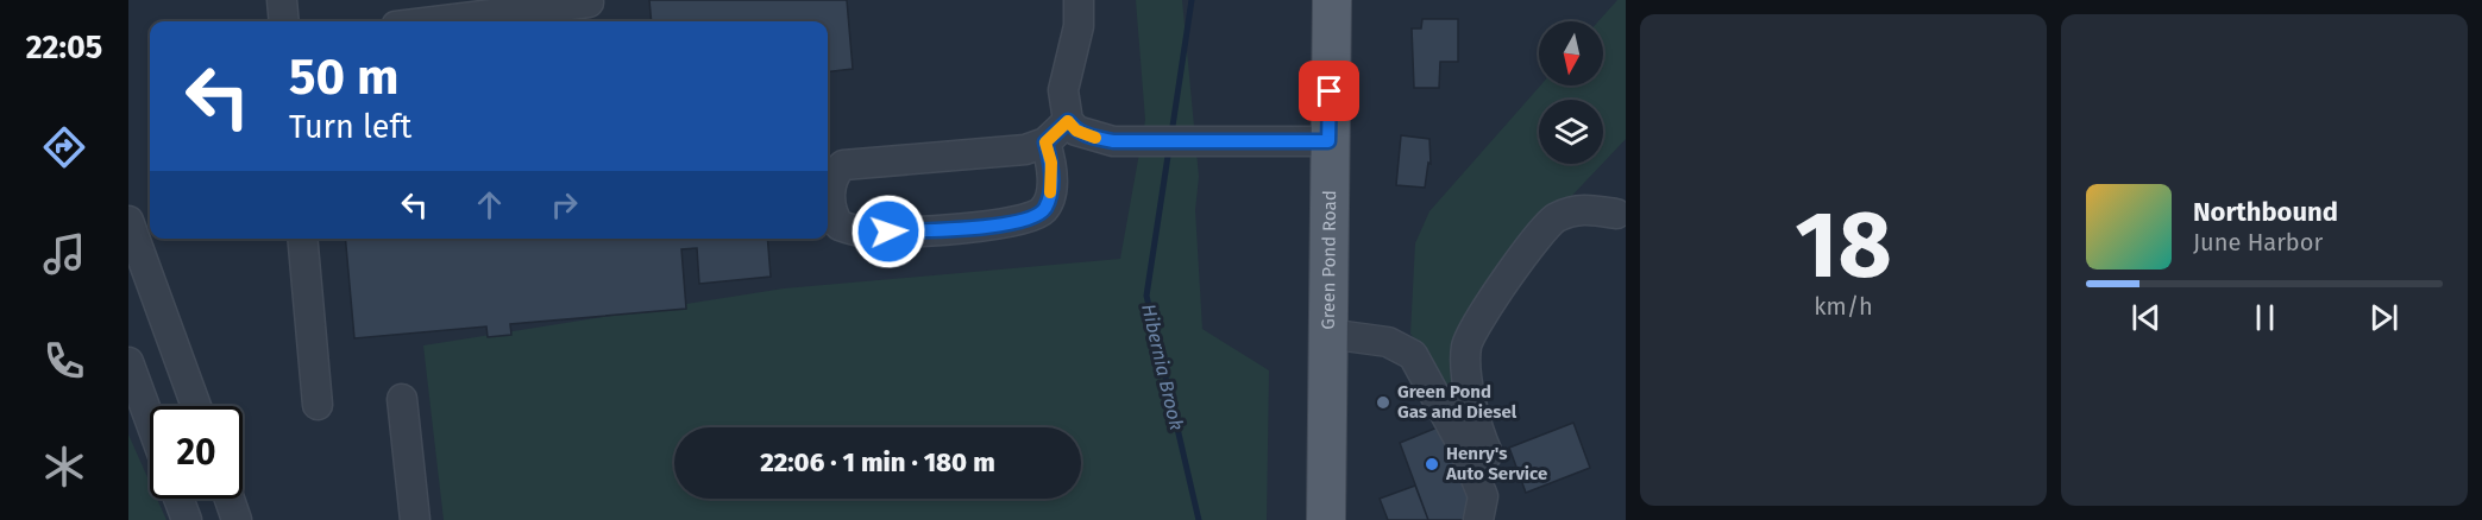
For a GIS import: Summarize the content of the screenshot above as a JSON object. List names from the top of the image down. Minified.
{"streets":{"main road":["Green Pond Road"]},"water":["Hibernia Brook"],"places":["Green Pond Gas and Diesel","Henry's Auto Service"],"north":"bottom","page":{"tabs":"22:05","tile":["18","km/h"],"turn":["50 m","Turn left"],"song":["Northbound","June Harbor"],"limit":"20","trip":"22:06 · 1 min · 180 m"}}
